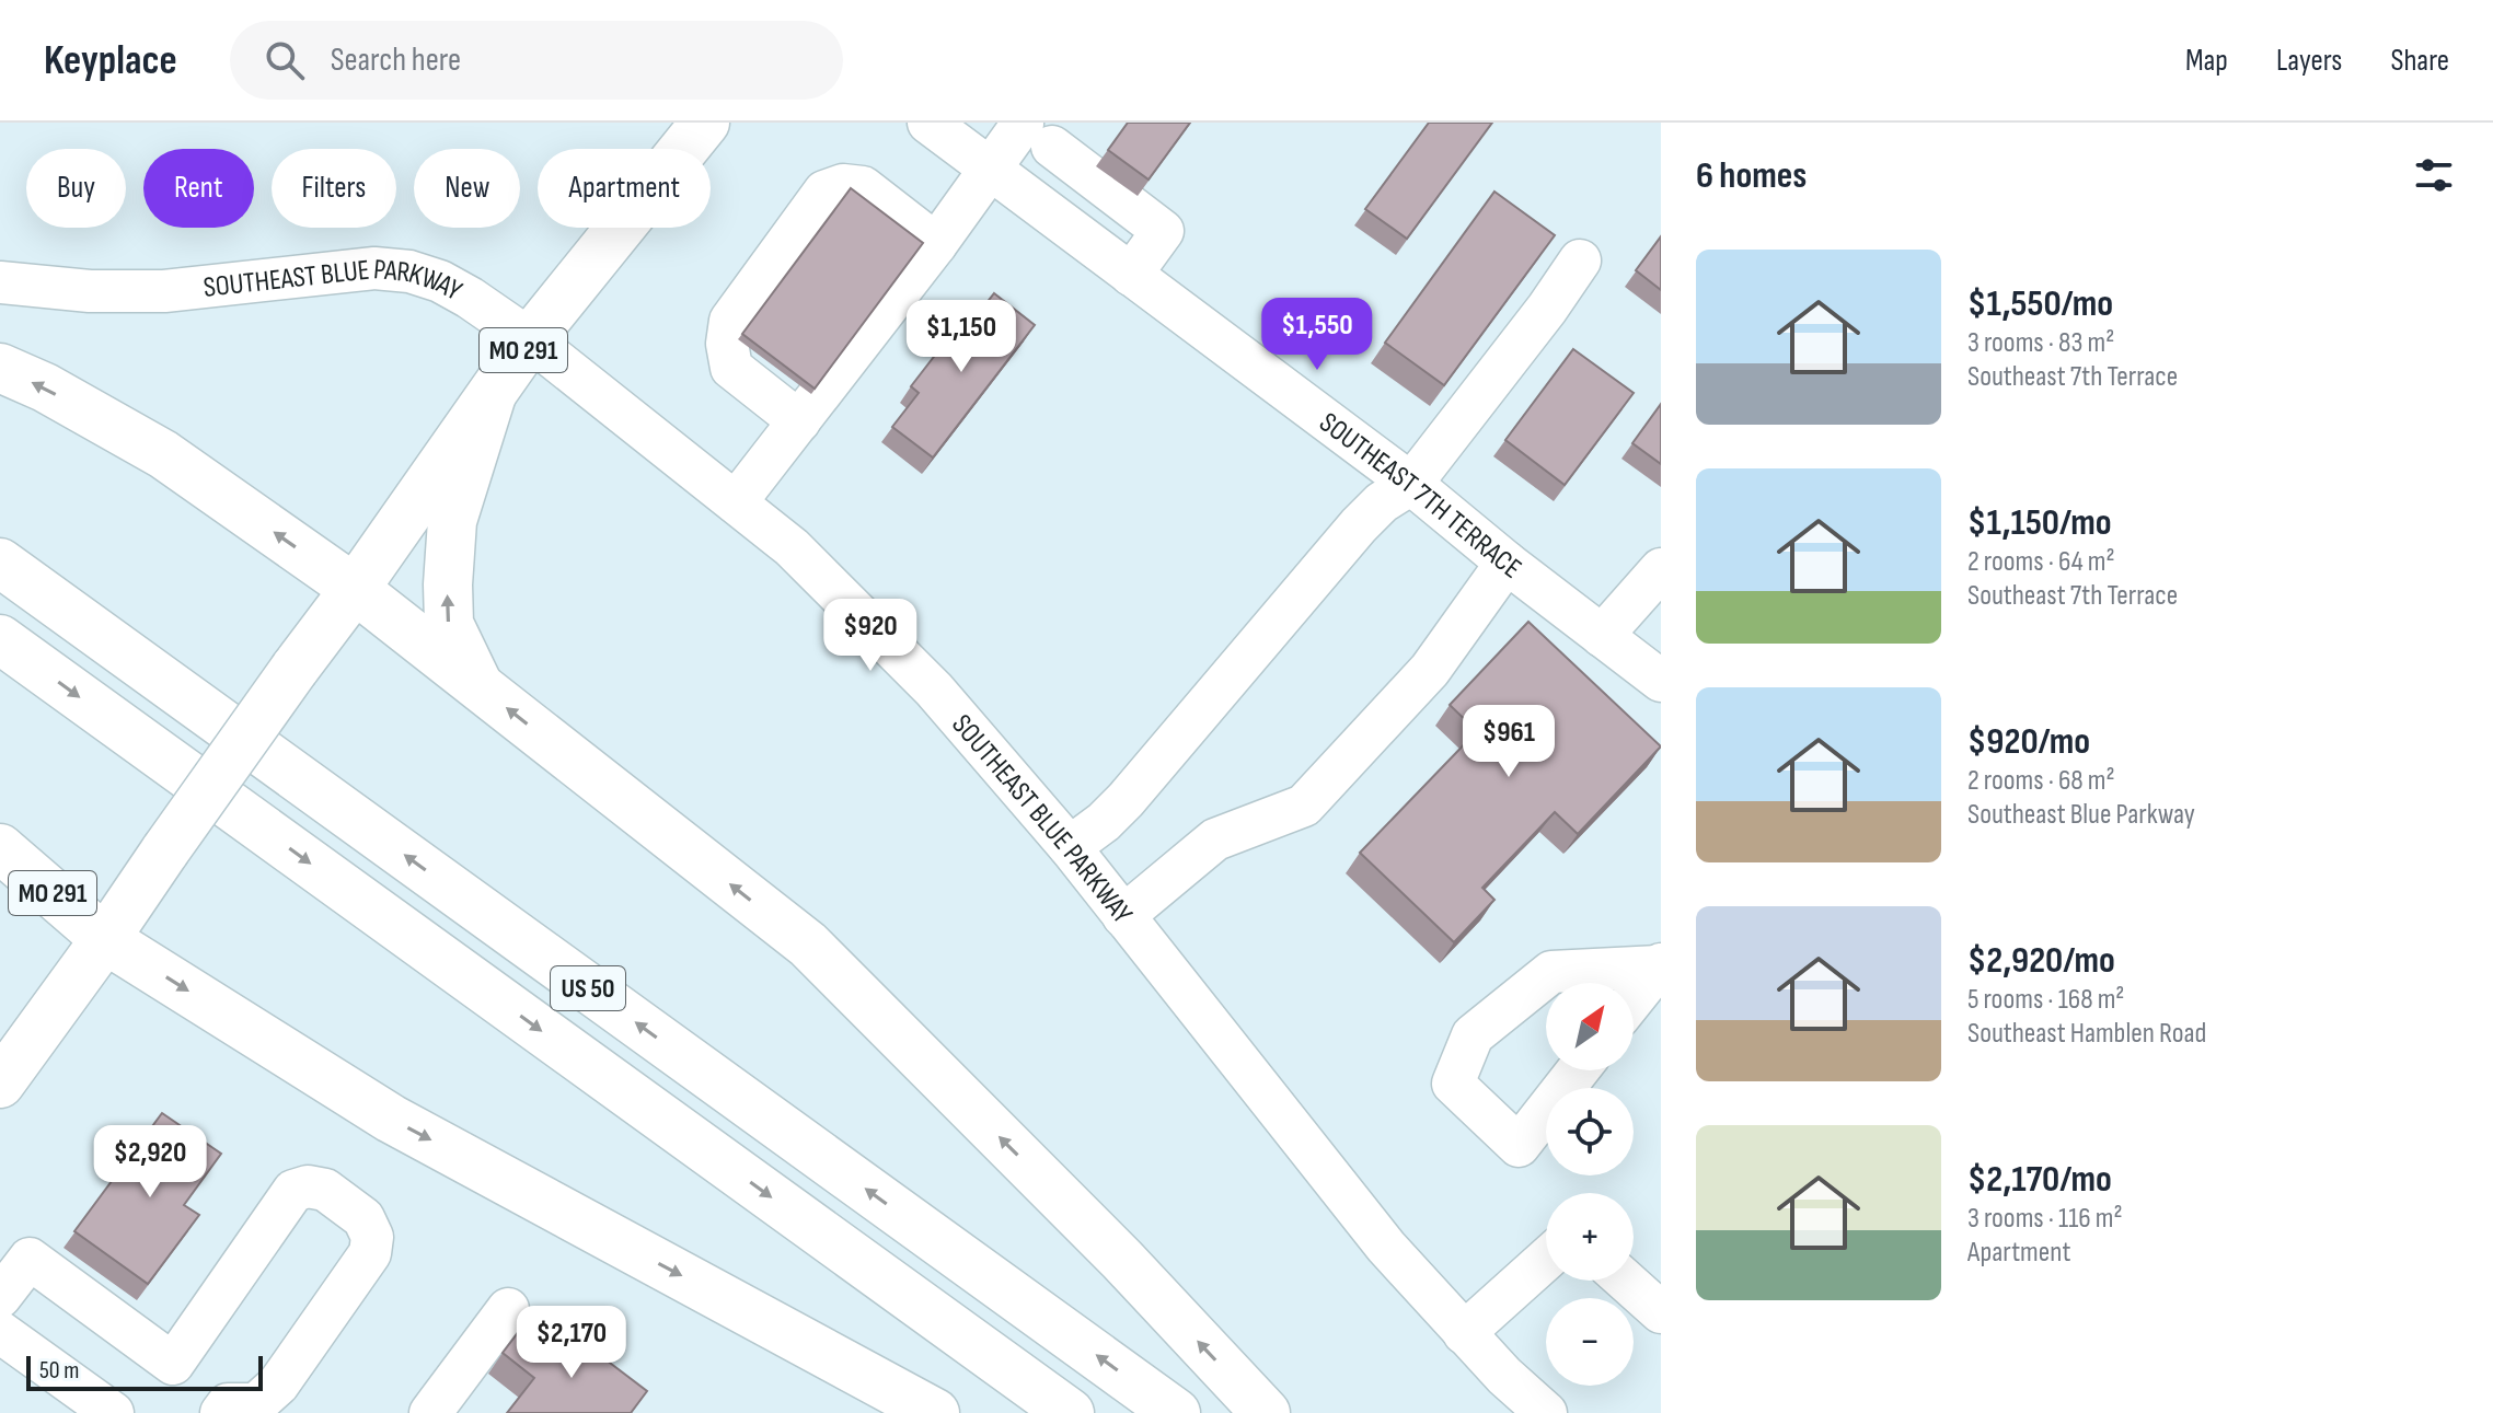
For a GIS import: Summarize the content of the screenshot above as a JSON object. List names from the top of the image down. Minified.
{"streets":{"main road":["MO 291","US 50"],"street":["SOUTHEAST BLUE PARKWAY","SOUTHEAST 7TH TERRACE"]},"crossings":[["SOUTHEAST BLUE PARKWAY","MO 291"]],"scale_bar":"50 m","north":"top right","page":{"header":"Keyplace","search":"Search here","nav":["Map","Layers","Share"],"heading":"6 homes","chip":["Buy","Rent","Filters","New","Apartment"],"list":[{"name":"$1,550/mo","note":"3 rooms · 83 m² · Southeast 7th Terrace"},{"name":"$1,150/mo","note":"2 rooms · 64 m² · Southeast 7th Terrace"},{"name":"$920/mo","note":"2 rooms · 68 m² · Southeast Blue Parkway"},{"name":"$2,920/mo","note":"5 rooms · 168 m² · Southeast Hamblen Road"},{"name":"$2,170/mo","note":"3 rooms · 116 m² · Apartment"}],"price":["$1,550","$1,150","$920","$961","$2,920","$2,170"],"map_buttons":["+","−"],"scale":"50 m"}}
